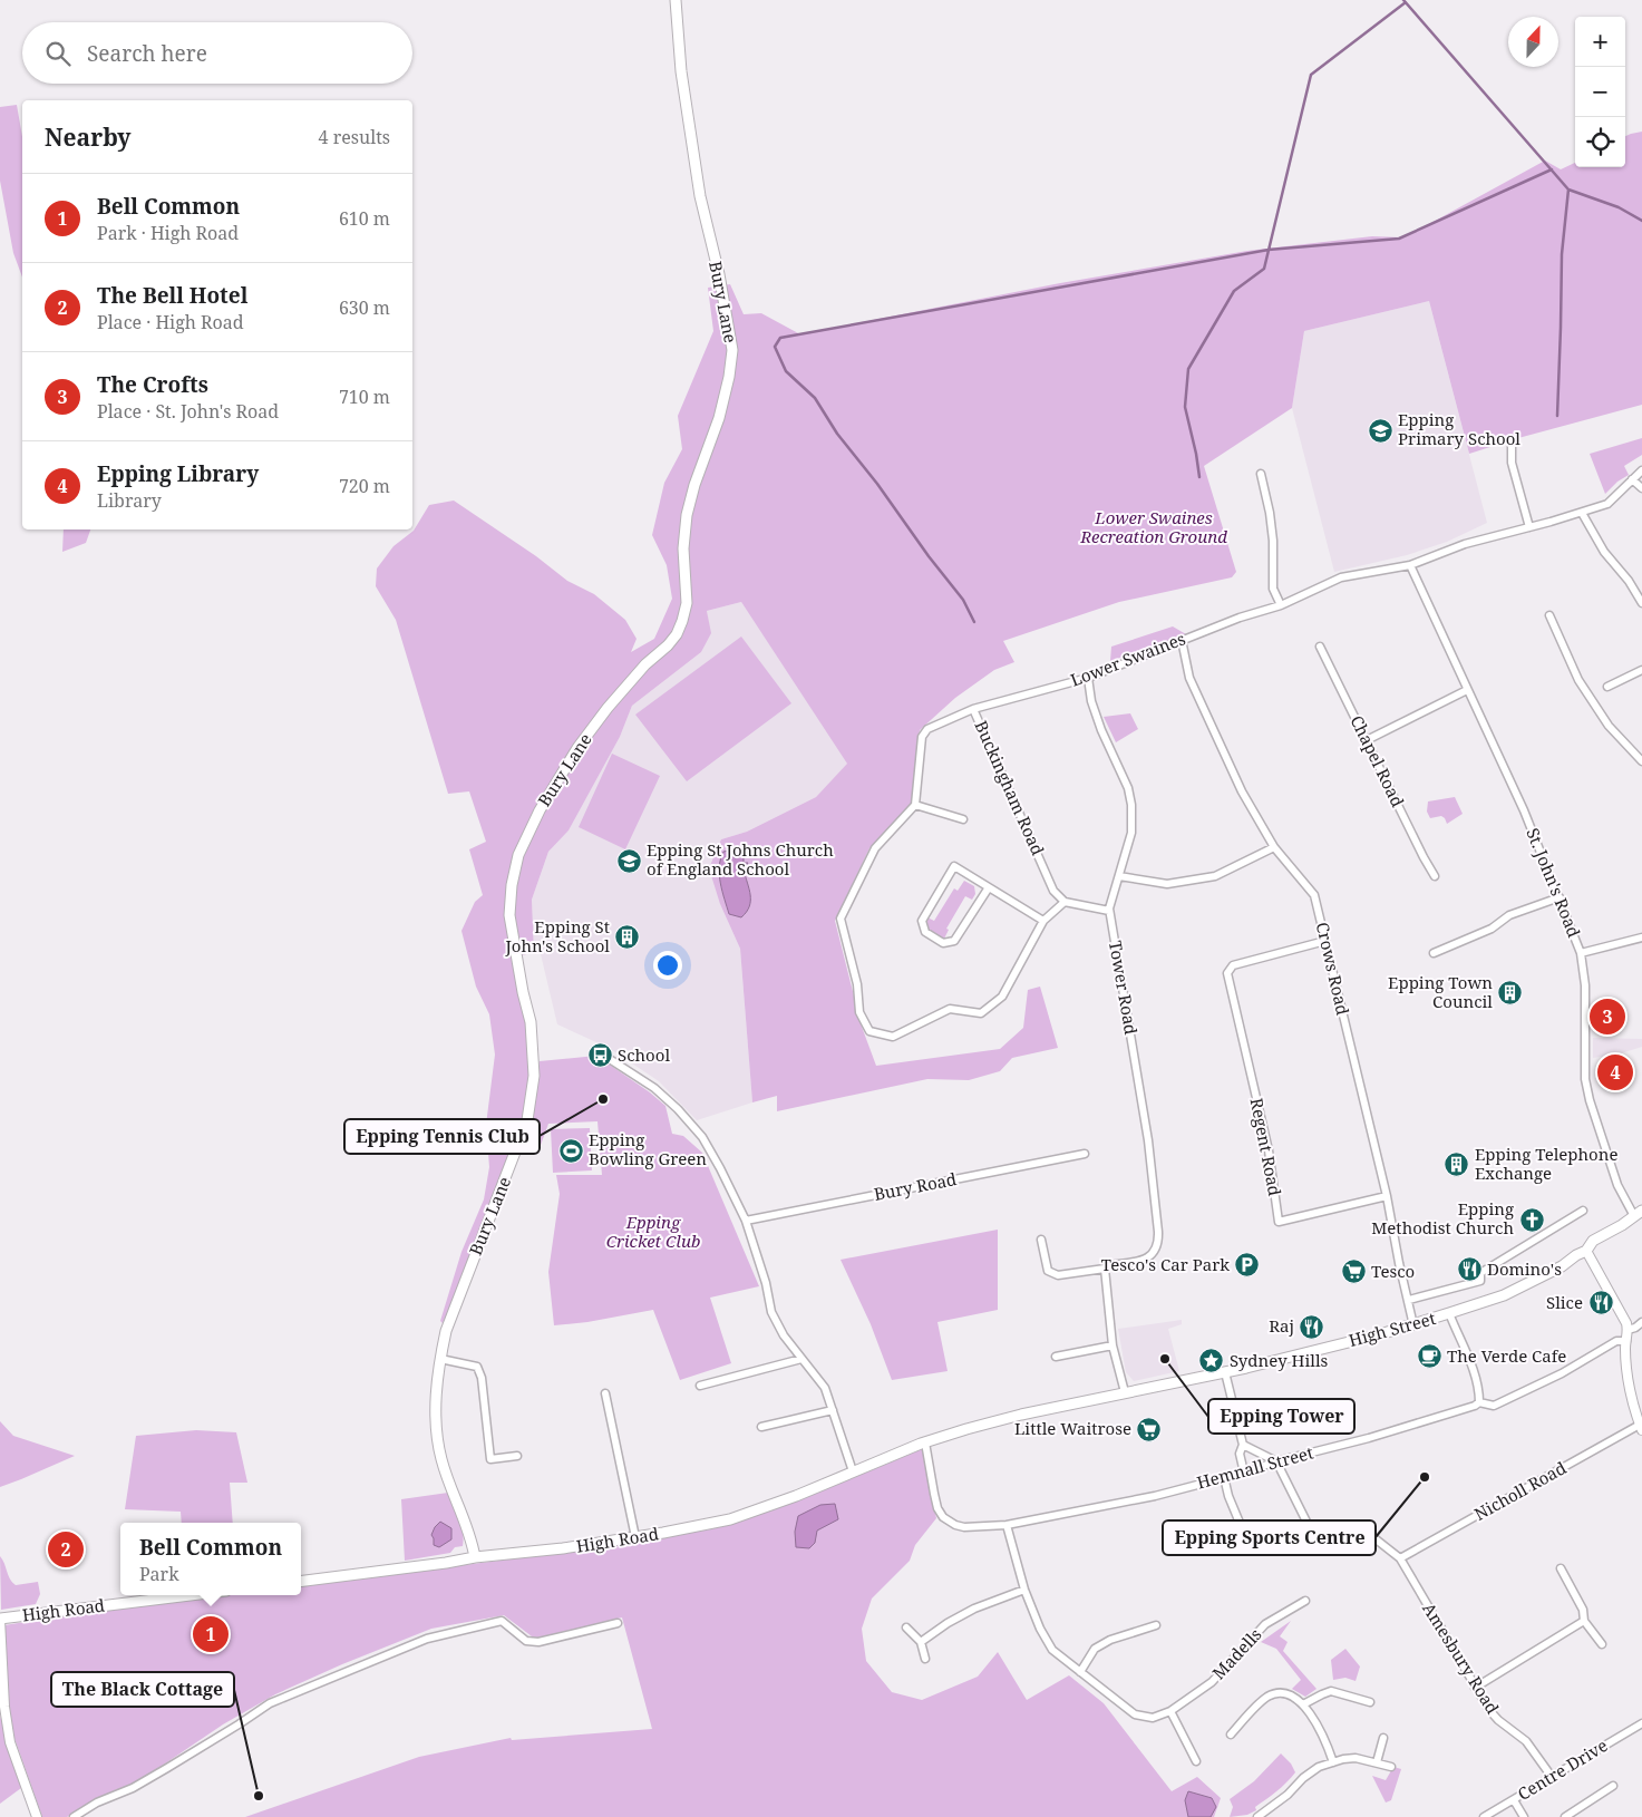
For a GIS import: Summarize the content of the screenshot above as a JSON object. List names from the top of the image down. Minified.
{"streets":{"main road":["Bury Lane","High Street","High Road"],"street":["Lower Swaines","Chapel Road","Buckingham Road","St. John's Road","Crows Road","Tower Road","Regent Road","Bury Road","Hemnall Street","Nicholl Road","Madells","Amesbury Road","Centre Drive"]},"crossings":[["Bury Lane","High Road"],["Lower Swaines","Buckingham Road"],["Lower Swaines","St. John's Road"],["Lower Swaines","Crows Road"],["Lower Swaines","Tower Road"],["St. John's Road","High Street"],["Crows Road","Regent Road"],["Crows Road","High Street"],["High Street","Hemnall Street"],["High Street","High Road"],["Hemnall Street","High Road"],["Hemnall Street","Madells"],["Nicholl Road","Amesbury Road"],["Amesbury Road","Centre Drive"]],"parks":["Lower Swaines Recreation Ground","Epping Cricket Club"],"places":{"school or university":["Epping Primary School","Epping St Johns Church of England School"],"building":["Epping St John's School","Epping Town Council","Epping Telephone Exchange"],"bus stop":["School"],"other":["Epping Tennis Club","Epping Tower","Epping Sports Centre","The Black Cottage"],"sports":["Epping Bowling Green"],"church":["Epping Methodist Church"],"parking":["Tesco's Car Park"],"restaurant":["Domino's","Slice","Raj"],"supermarket":["Tesco","Little Waitrose"],"cafe":["The Verde Cafe"],"place":["Sydney Hills"]},"north":"top","page":{"map_buttons":["+","−"],"search":"Search here","heading":["Nearby","4 results"],"list":[{"mark":"1","name":"Bell Common","note":"Park · High Road","value":"610 m"},{"mark":"2","name":"The Bell Hotel","note":"Place · High Road","value":"630 m"},{"mark":"3","name":"The Crofts","note":"Place · St. John's Road","value":"710 m"},{"mark":"4","name":"Epping Library","note":"Library","value":"720 m"}],"pins":["3","4","2","1"],"popup":["Bell Common","Park"]}}
